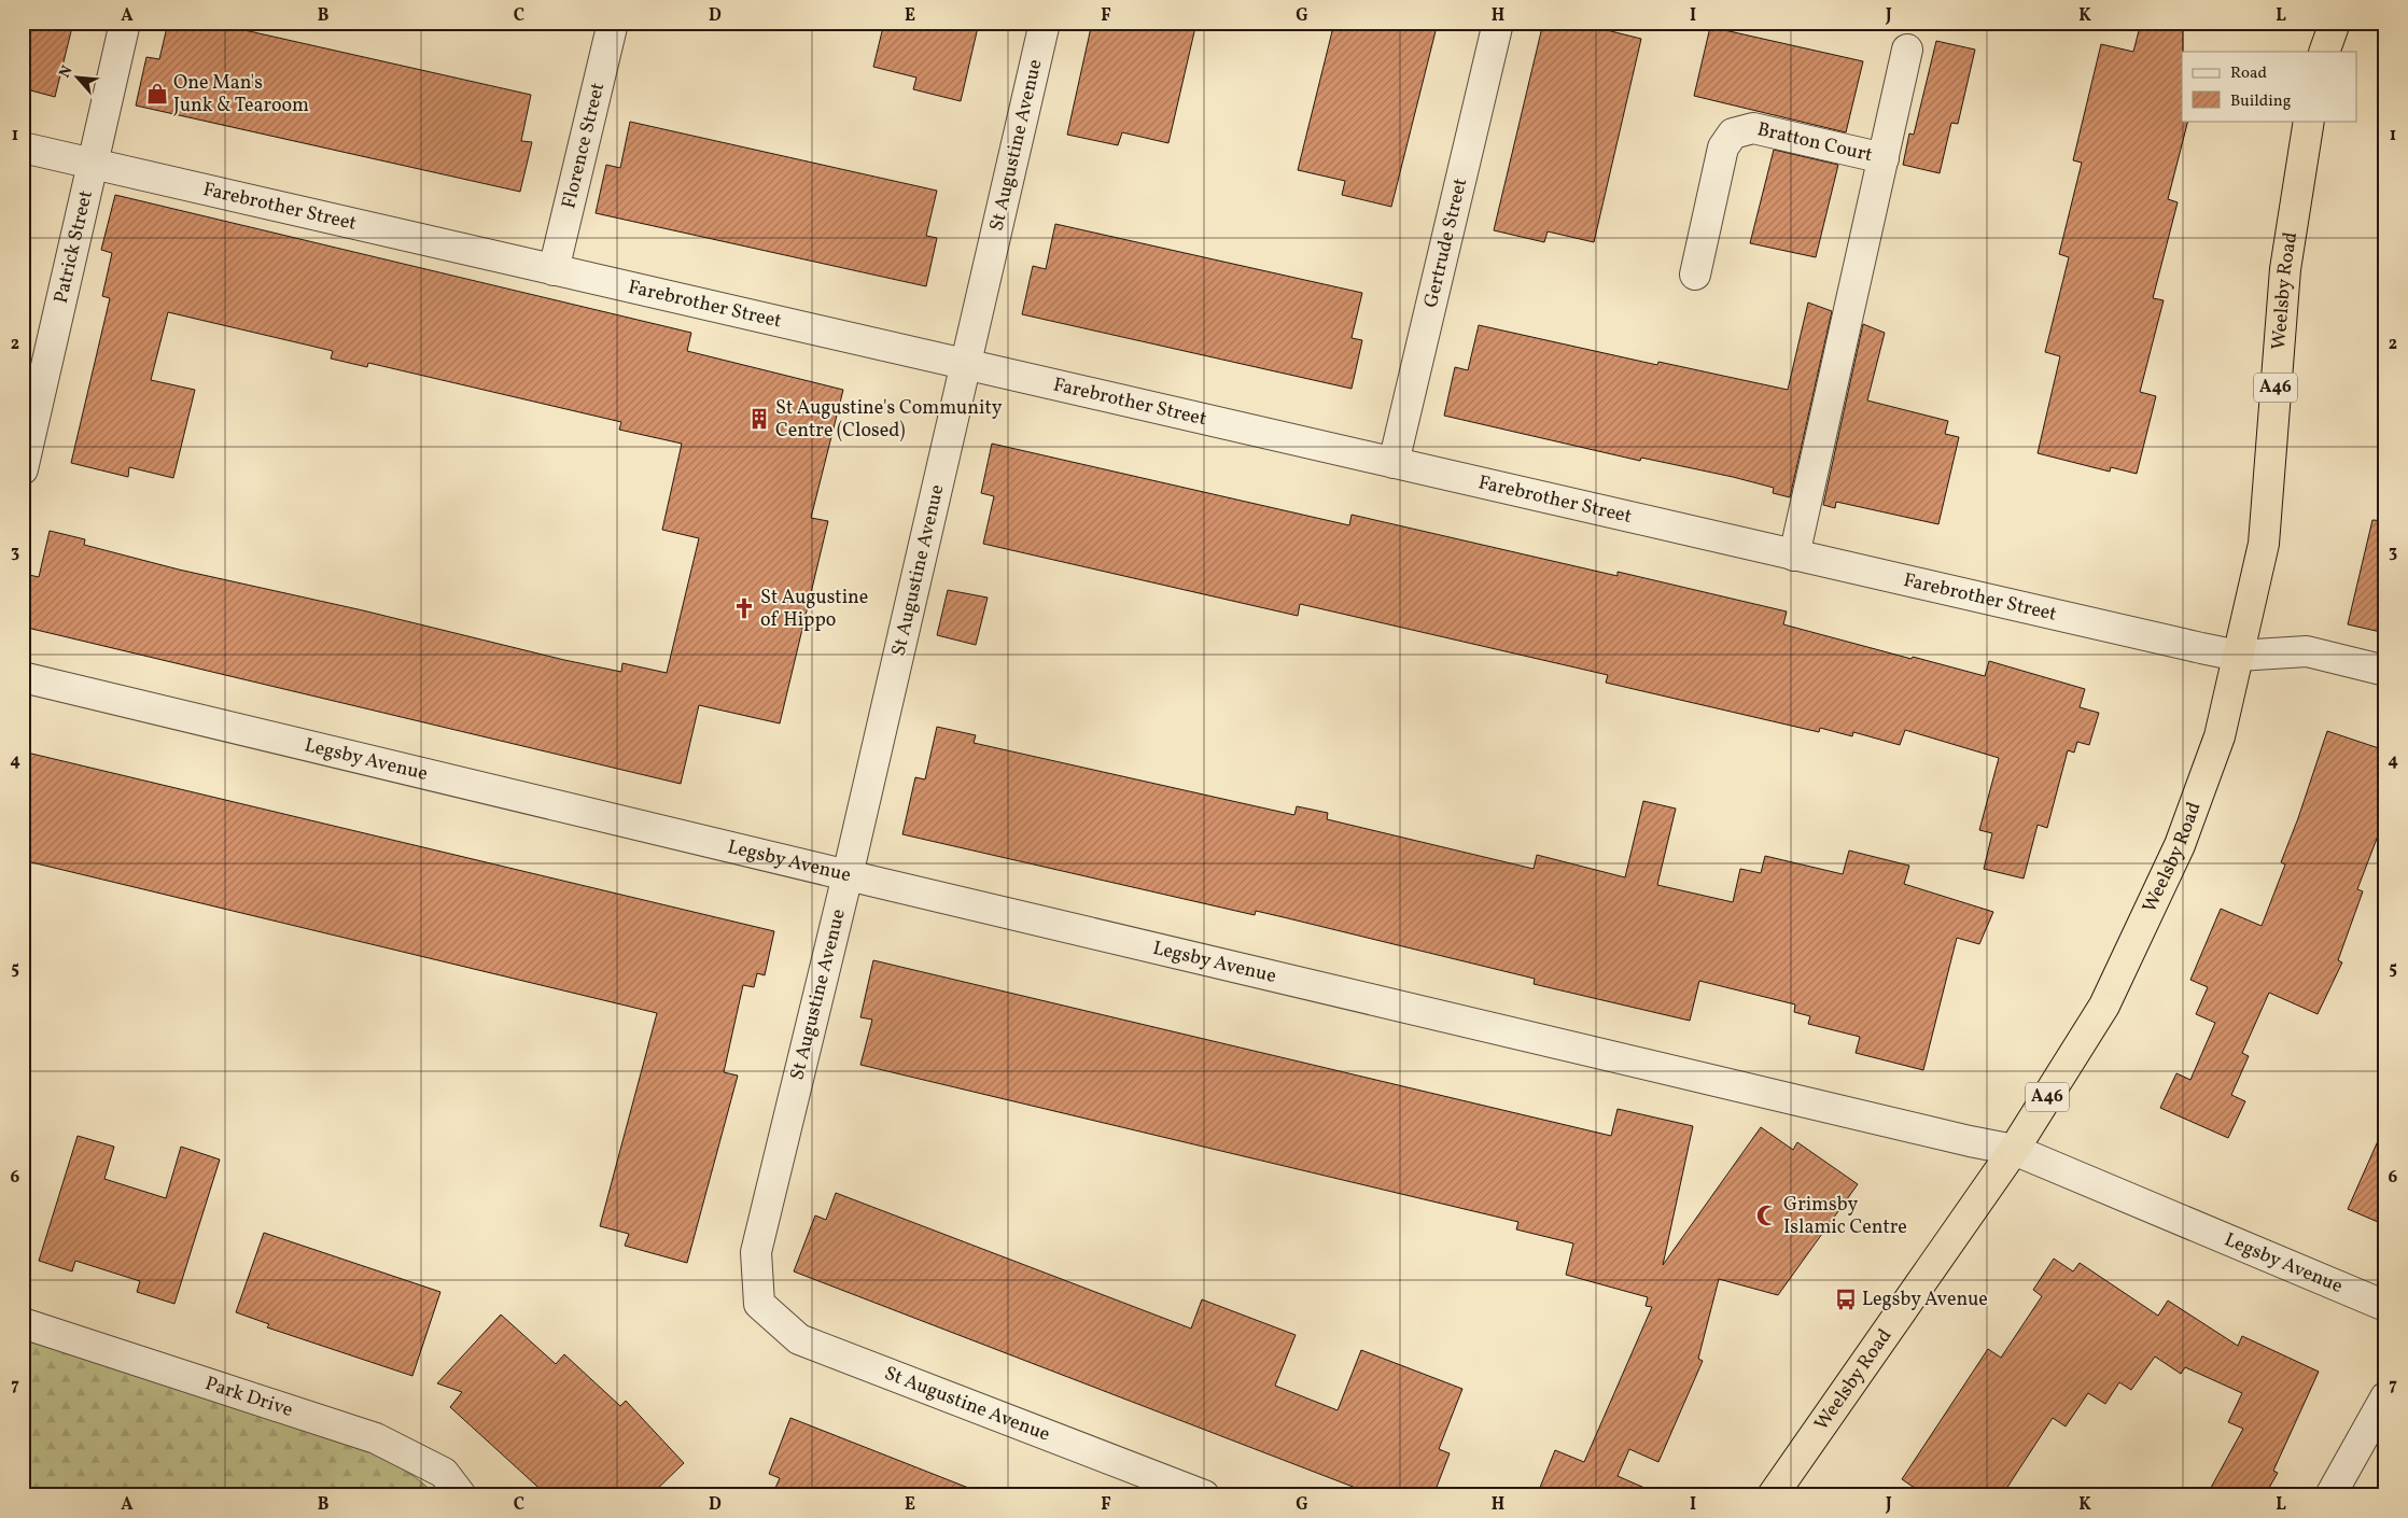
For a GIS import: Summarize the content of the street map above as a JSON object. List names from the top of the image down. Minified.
{"streets":{"highway":["Weelsby Road","A46"],"street":["Bratton Court","St Augustine Avenue","Florence Street","Farebrother Street","Gertrude Street","Patrick Street","Legsby Avenue","Park Drive"]},"crossings":[["St Augustine Avenue","Farebrother Street"],["St Augustine Avenue","Legsby Avenue"],["Florence Street","Farebrother Street"],["Farebrother Street","Gertrude Street"],["Farebrother Street","Patrick Street"],["Farebrother Street","Weelsby Road"],["Weelsby Road","Legsby Avenue"]],"places":{"shop":["One Man's Junk & Tearoom"],"building":["St Augustine's Community Centre (Closed)"],"church":["St Augustine of Hippo"],"mosque":["Grimsby Islamic Centre"],"bus stop":["Legsby Avenue"]},"legend":["Road","Building"],"north":"top left","grid":{"columns":["A","B","C","D","E","F","G","H","I","J","K","L"],"rows":["1","2","3","4","5","6","7"]}}
